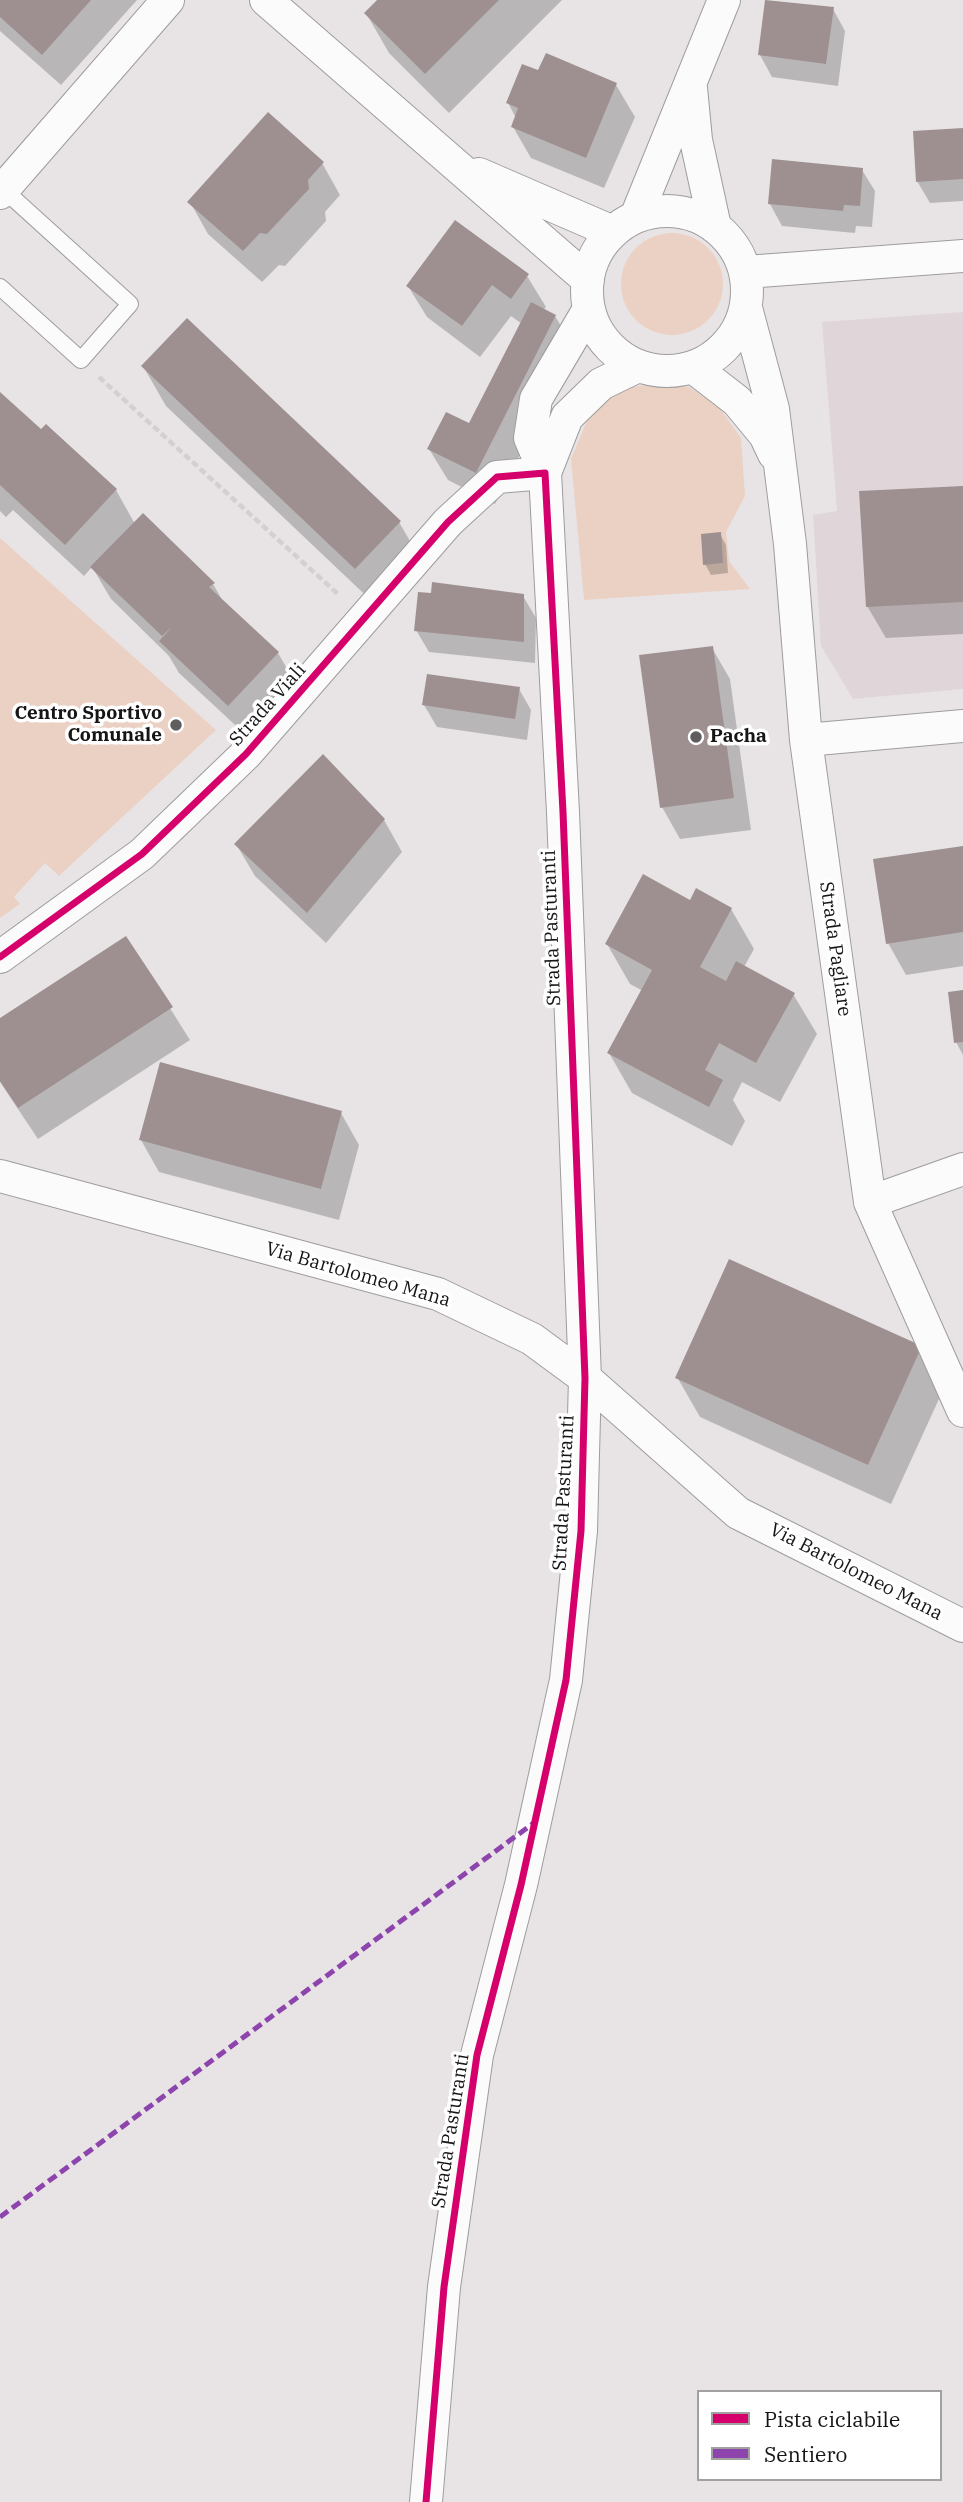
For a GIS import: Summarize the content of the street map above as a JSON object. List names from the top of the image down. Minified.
{"streets":{"street":["Strada Viali","Strada Pasturanti","Strada Pagliare","Via Bartolomeo Mana"]},"crossings":[["Strada Viali","Strada Pasturanti"],["Strada Pasturanti","Strada Pagliare"],["Strada Pasturanti","Via Bartolomeo Mana"]],"places":["Centro Sportivo Comunale","Pacha"],"legend":["Pista ciclabile","Sentiero"]}
